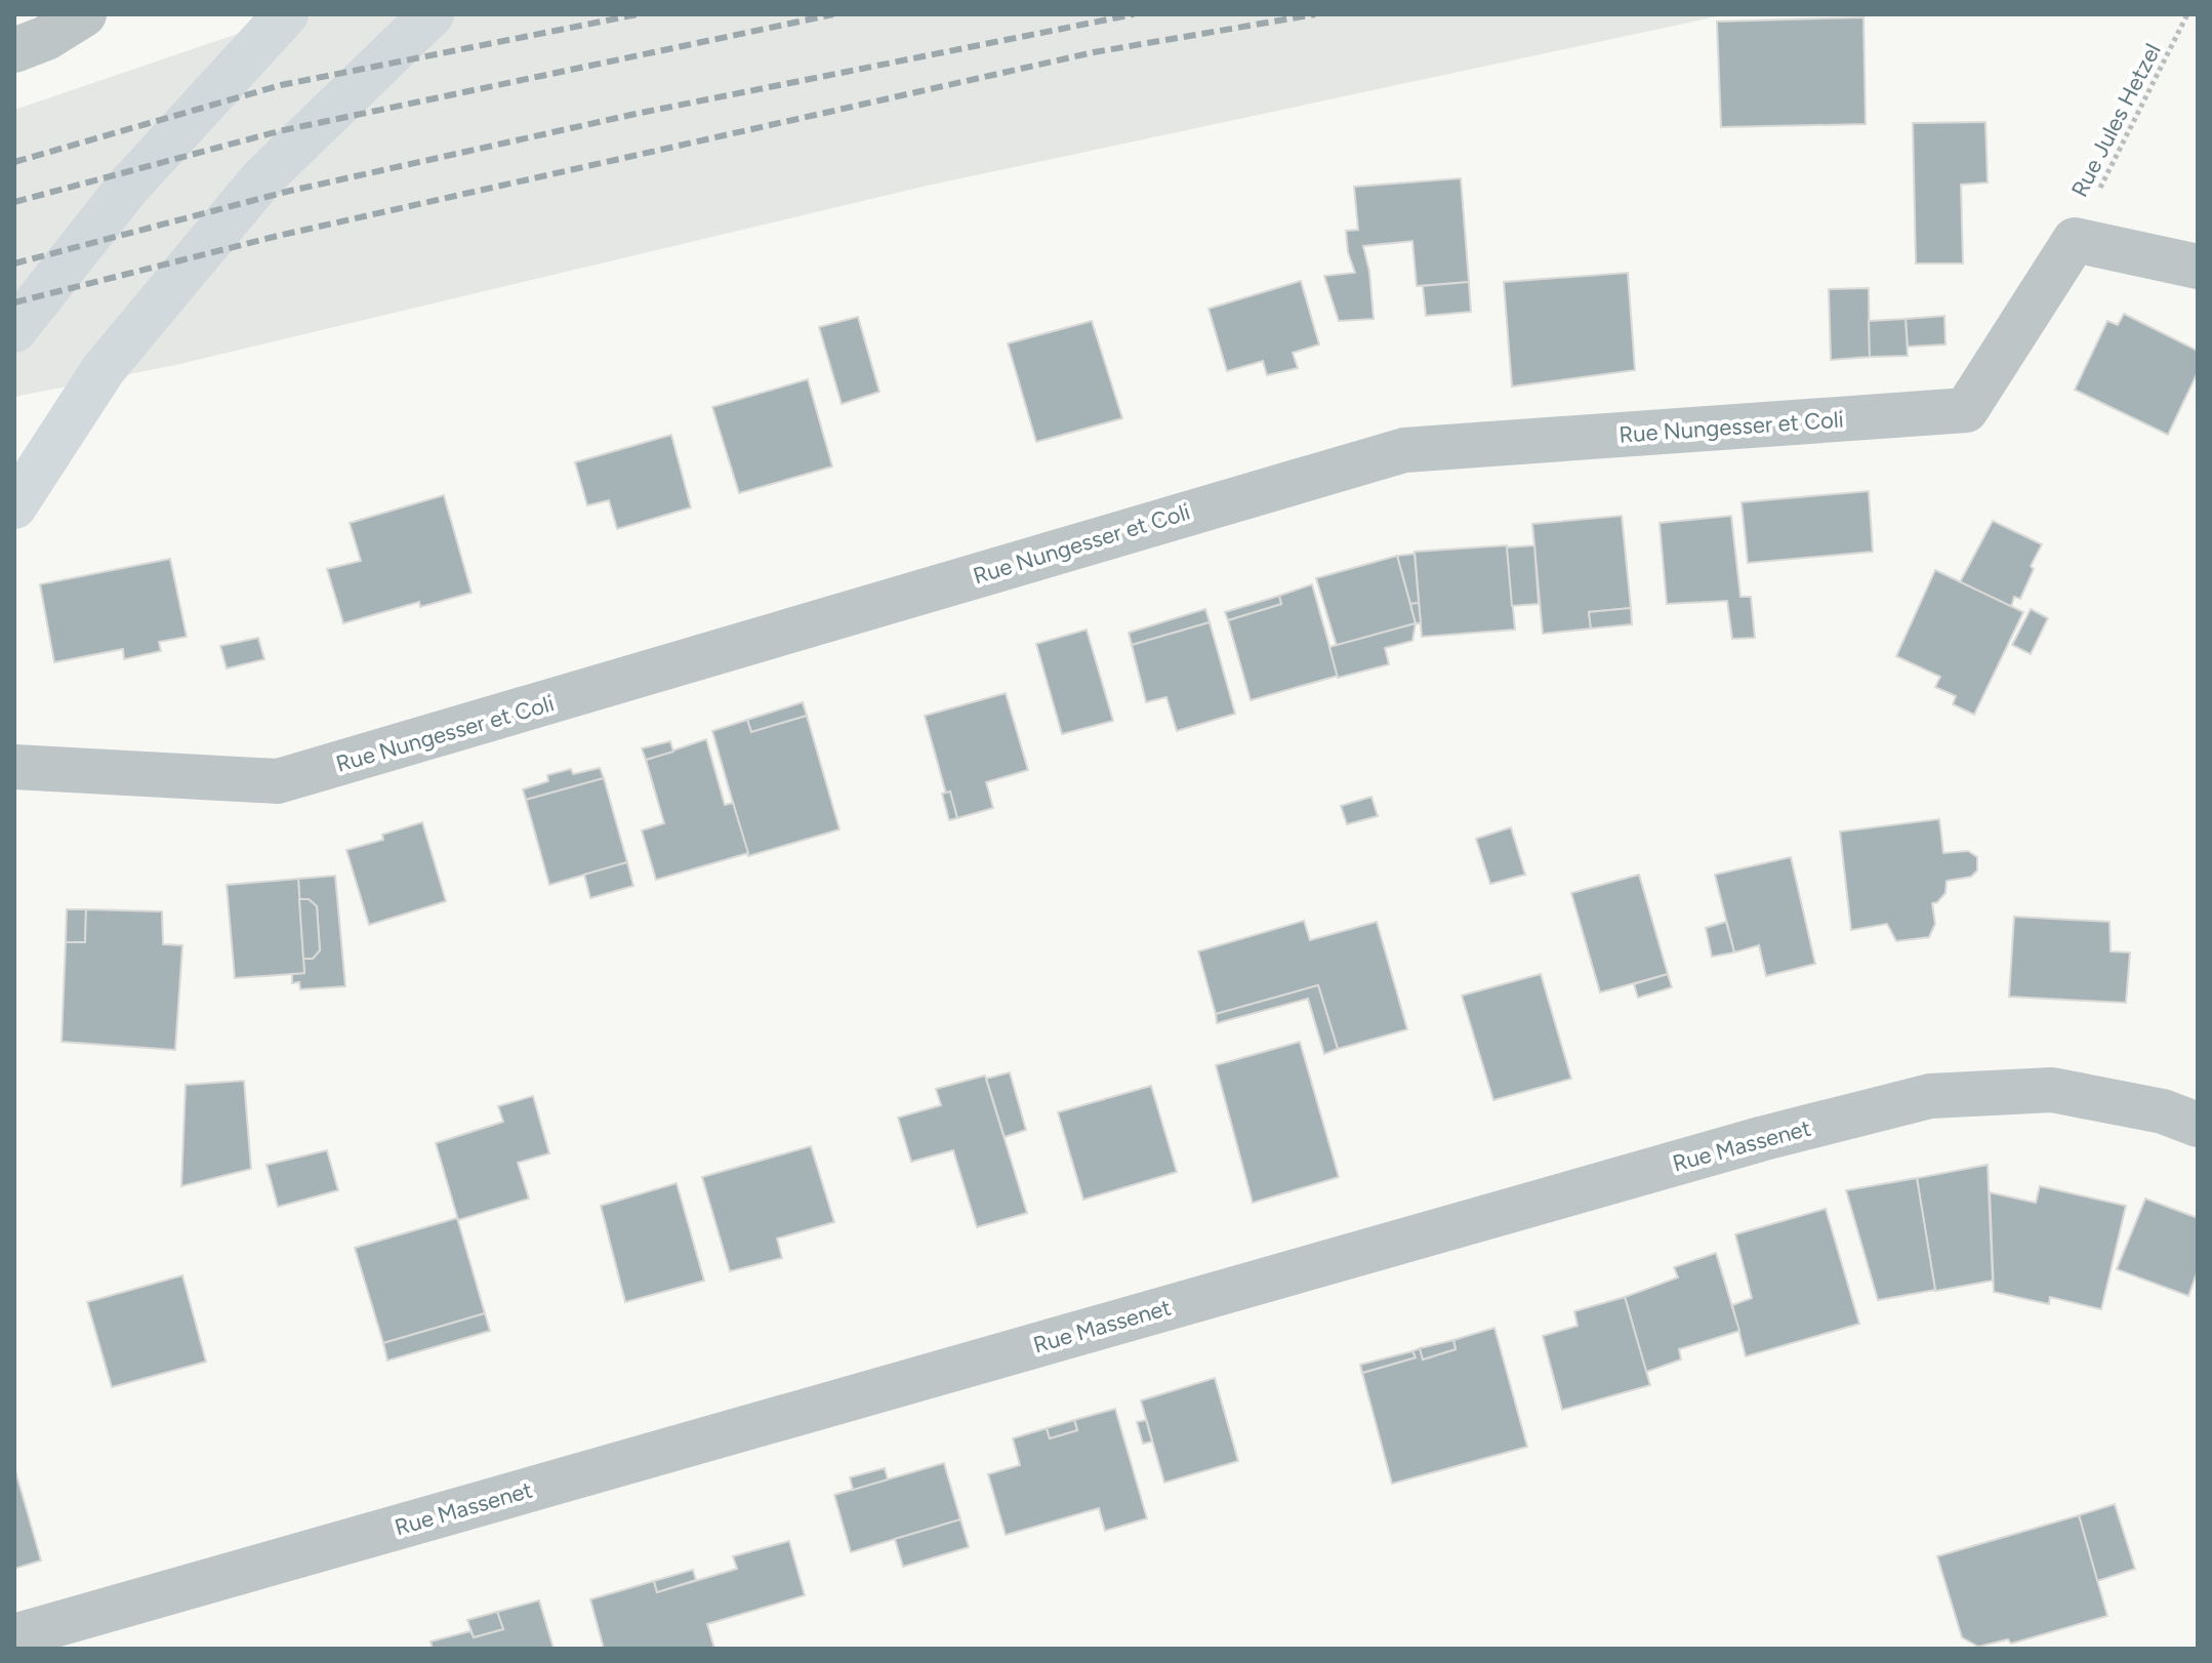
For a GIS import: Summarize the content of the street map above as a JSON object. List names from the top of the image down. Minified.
{"streets":{"street":["Rue Nungesser et Coli","Rue Massenet"],"path":["Rue Jules Hetzel"]},"crossings":[["Rue Jules Hetzel","Rue Nungesser et Coli"]]}
